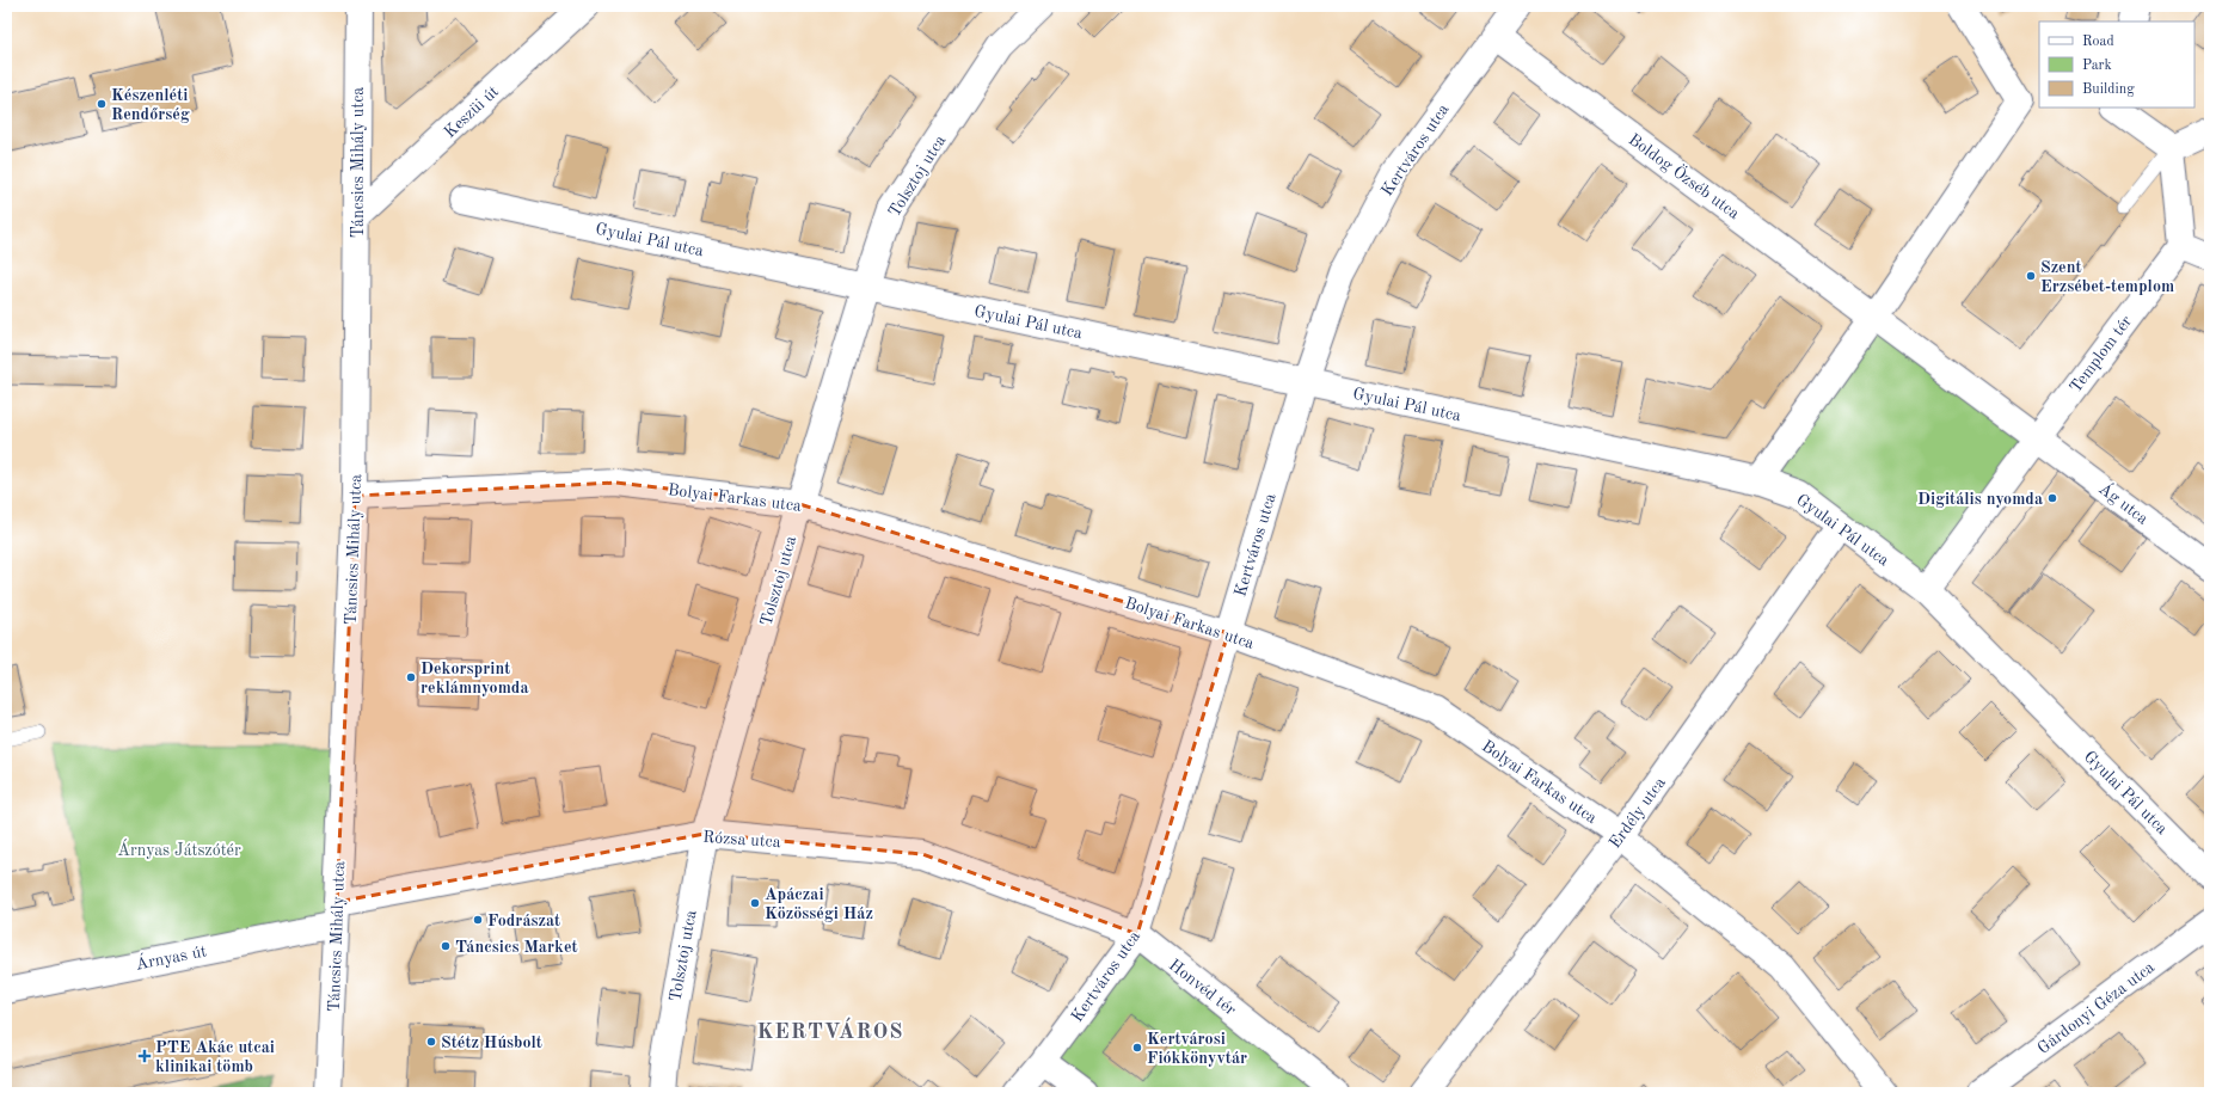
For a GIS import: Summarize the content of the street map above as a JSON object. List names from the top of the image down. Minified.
{"streets":{"street":["Keszüi út","Kertváros utca","Táncsics Mihály utca","Tolsztoj utca","Boldog Özséb utca","Gyulai Pál utca","Templom tér","Bolyai Farkas utca","Ág utca","Erdély utca","Rózsa utca","Árnyas út","Honvéd tér","Gárdonyi Géza utca"]},"crossings":[["Keszüi út","Táncsics Mihály utca"],["Kertváros utca","Boldog Özséb utca"],["Kertváros utca","Gyulai Pál utca"],["Kertváros utca","Bolyai Farkas utca"],["Kertváros utca","Rózsa utca"],["Kertváros utca","Honvéd tér"],["Táncsics Mihály utca","Bolyai Farkas utca"],["Táncsics Mihály utca","Rózsa utca"],["Táncsics Mihály utca","Árnyas út"],["Tolsztoj utca","Gyulai Pál utca"],["Tolsztoj utca","Bolyai Farkas utca"],["Tolsztoj utca","Rózsa utca"],["Gyulai Pál utca","Templom tér"],["Gyulai Pál utca","Erdély utca"],["Templom tér","Ág utca"],["Bolyai Farkas utca","Erdély utca"],["Rózsa utca","Árnyas út"],["Rózsa utca","Honvéd tér"]],"districts":["KERTVÁROS"],"parks":["Árnyas Játszótér"],"places":{"other":["Készenléti Rendőrség","Szent Erzsébet-templom","Digitális nyomda","Dekorsprint reklámnyomda","Apáczai Közösségi Ház","Fodrászat","Táncsics Market","Stétz Húsbolt","Kertvárosi Fiókkönyvtár"],"health":["PTE Akác utcai klinikai tömb"]},"legend":["Road","Park","Building"]}
